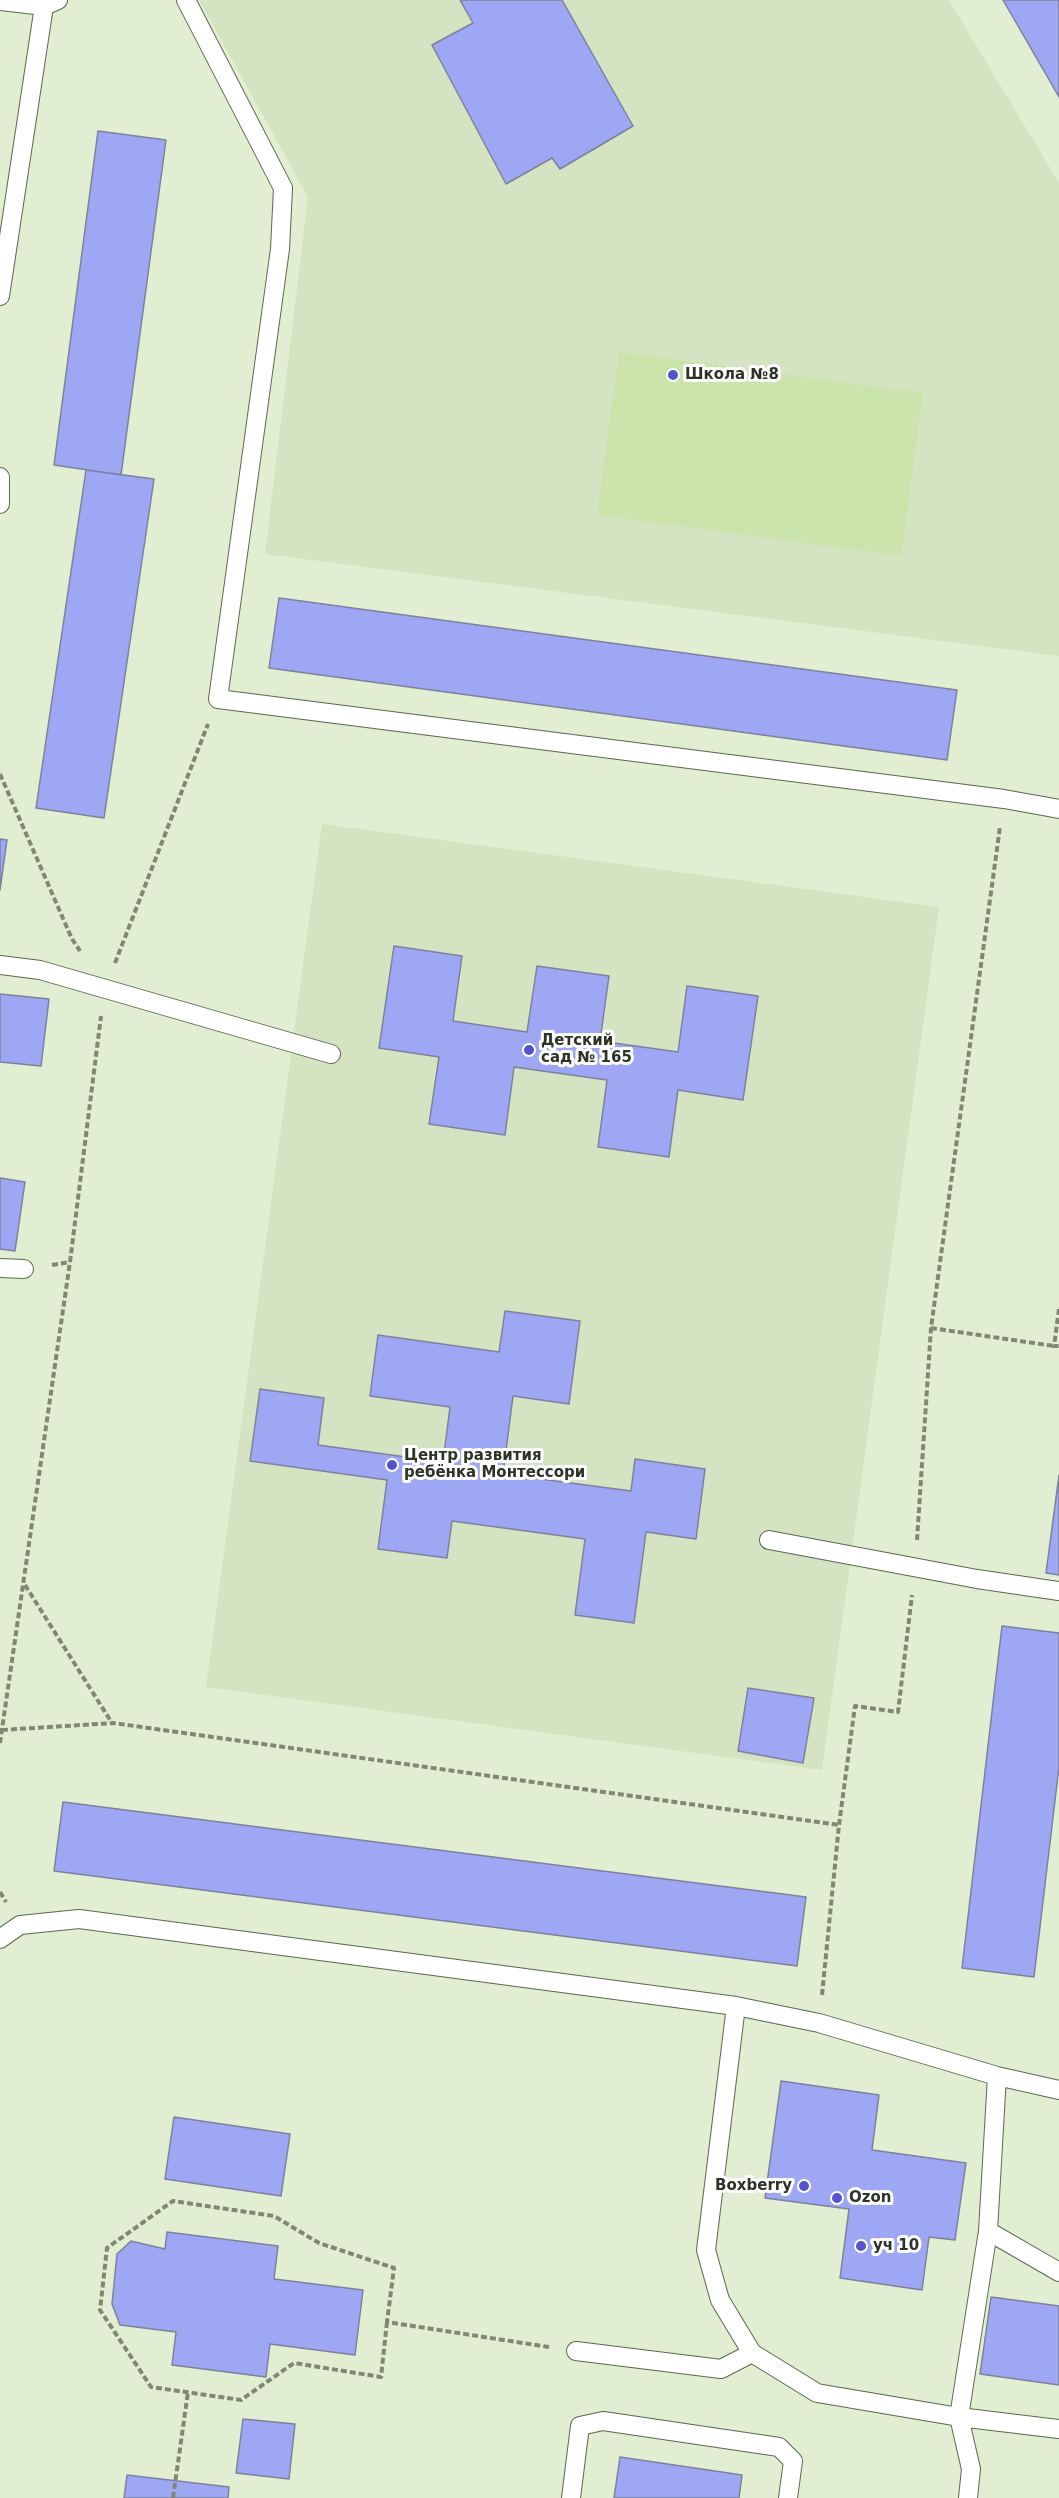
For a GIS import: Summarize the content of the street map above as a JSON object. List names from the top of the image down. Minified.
{"places":["Школа №8","Детский сад № 165","Центр развития ребёнка Монтессори","Boxberry","Ozon","уч 10"]}
